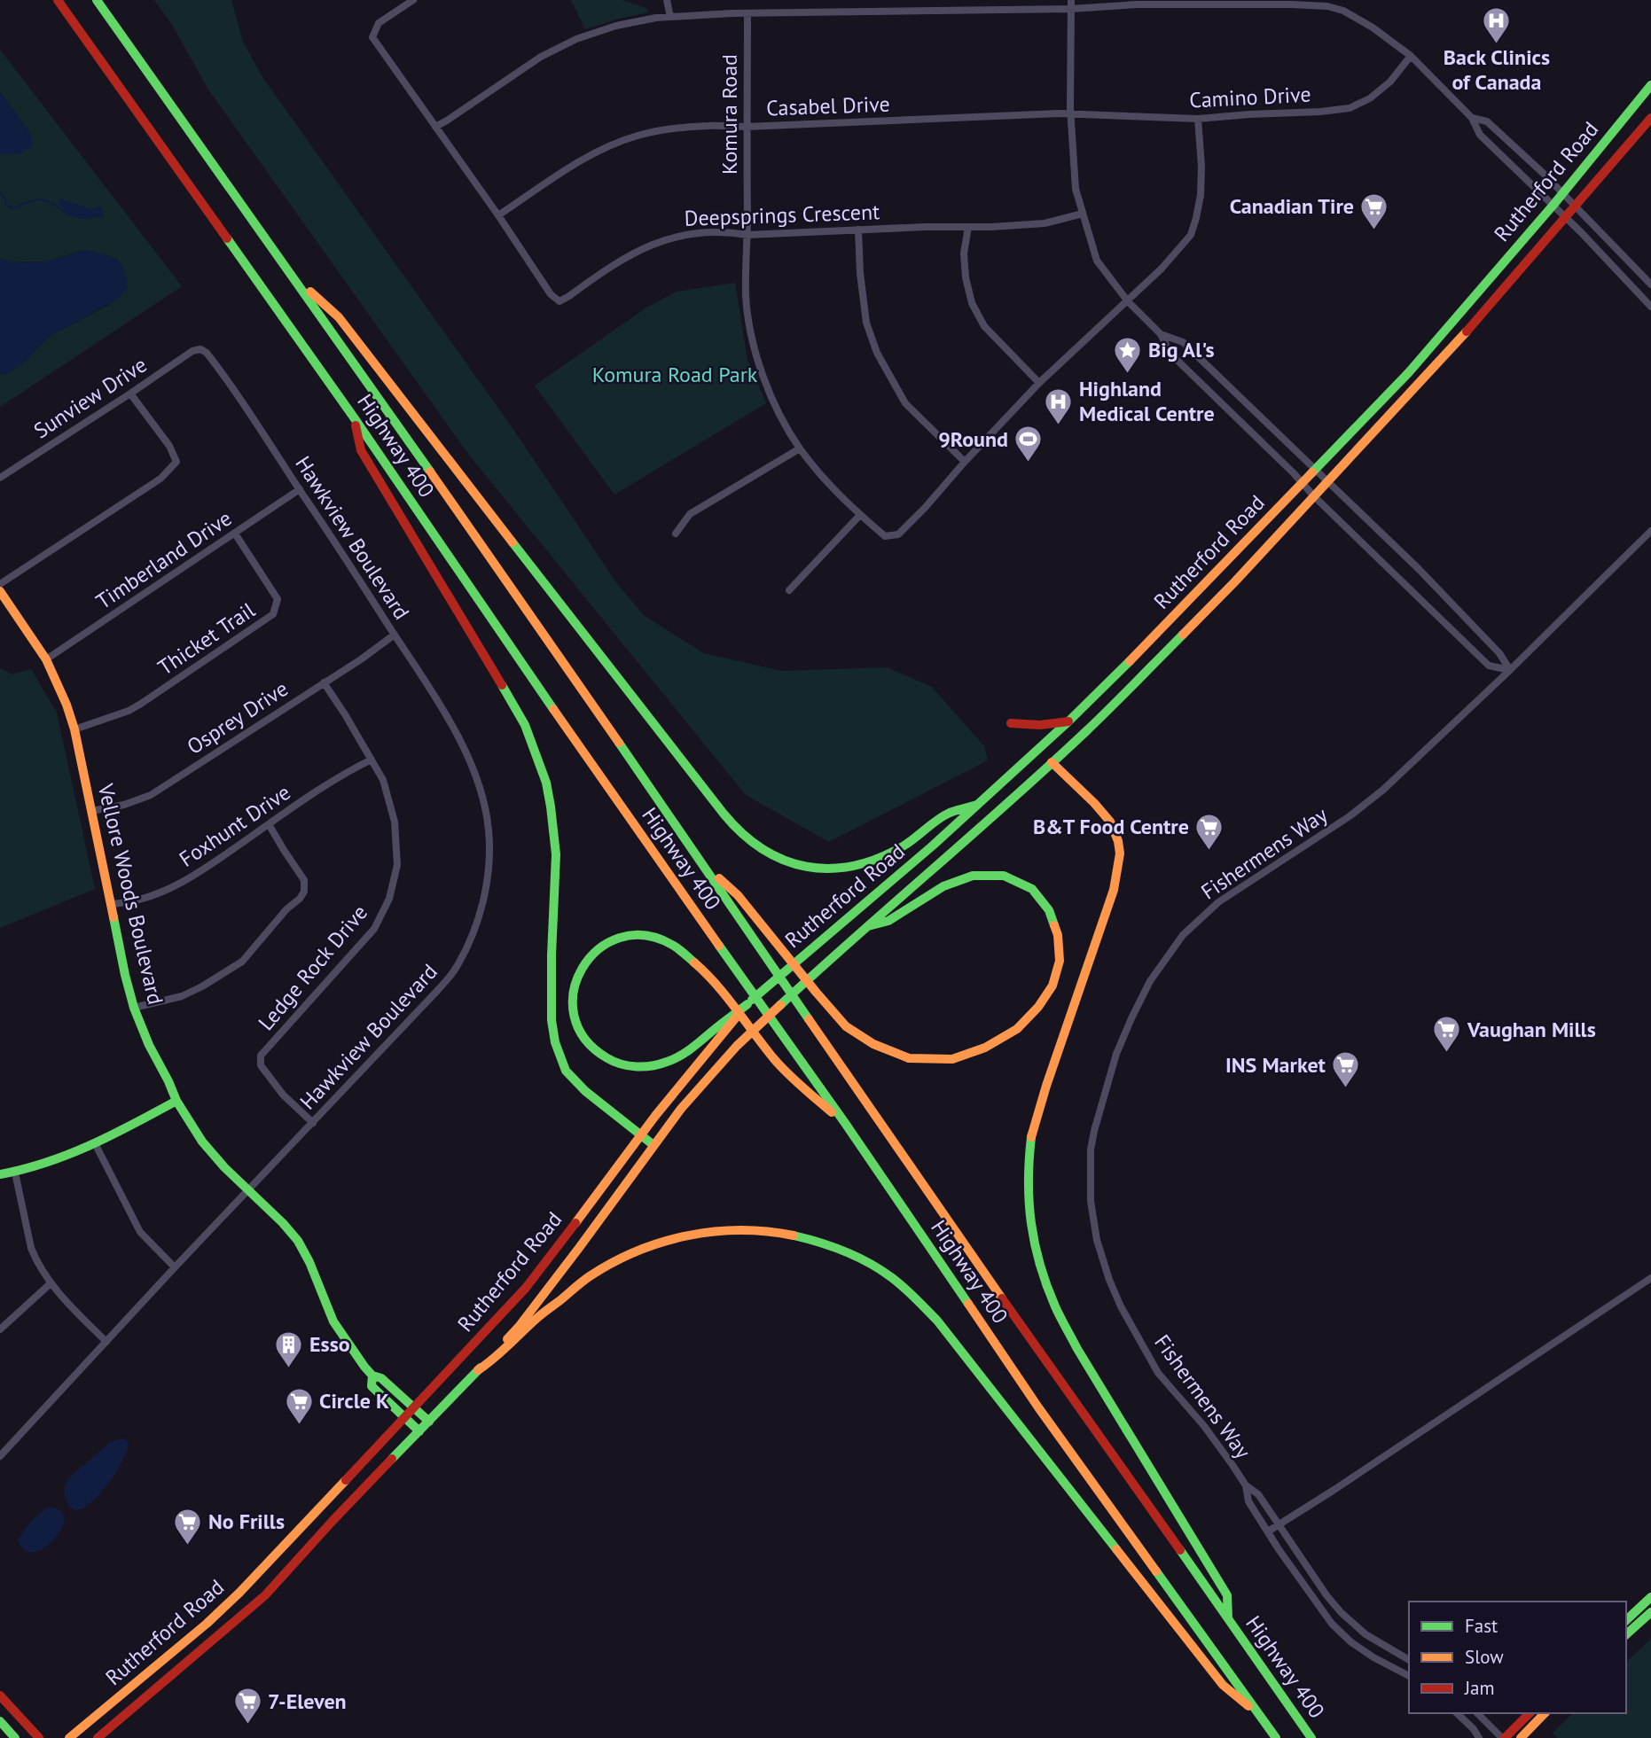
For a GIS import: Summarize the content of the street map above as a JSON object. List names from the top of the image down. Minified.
{"streets":{"main road":["Rutherford Road","Highway 400","Vellore Woods Boulevard"],"street":["Camino Drive","Casabel Drive","Komura Road","Deepsprings Crescent","Sunview Drive","Hawkview Boulevard","Timberland Drive","Thicket Trail","Osprey Drive","Foxhunt Drive","Fishermens Way","Ledge Rock Drive"]},"crossings":[["Camino Drive","Casabel Drive"],["Camino Drive","Komura Road"],["Casabel Drive","Komura Road"],["Casabel Drive","Deepsprings Crescent"],["Komura Road","Deepsprings Crescent"],["Rutherford Road","Vellore Woods Boulevard"],["Sunview Drive","Hawkview Boulevard"],["Hawkview Boulevard","Timberland Drive"],["Hawkview Boulevard","Osprey Drive"],["Hawkview Boulevard","Vellore Woods Boulevard"],["Hawkview Boulevard","Ledge Rock Drive"],["Timberland Drive","Thicket Trail"],["Timberland Drive","Vellore Woods Boulevard"],["Thicket Trail","Vellore Woods Boulevard"],["Osprey Drive","Vellore Woods Boulevard"],["Osprey Drive","Ledge Rock Drive"],["Foxhunt Drive","Vellore Woods Boulevard"],["Foxhunt Drive","Ledge Rock Drive"]],"parks":["Komura Road Park"],"places":{"hospital":["Back Clinics of Canada","Highland Medical Centre"],"supermarket":["Canadian Tire","B&T Food Centre","Vaughan Mills","INS Market","Circle K","No Frills","7-Eleven"],"place":["Big Al's"],"sports":["9Round"],"building":["Esso"]},"legend":["Fast","Slow","Jam"]}
